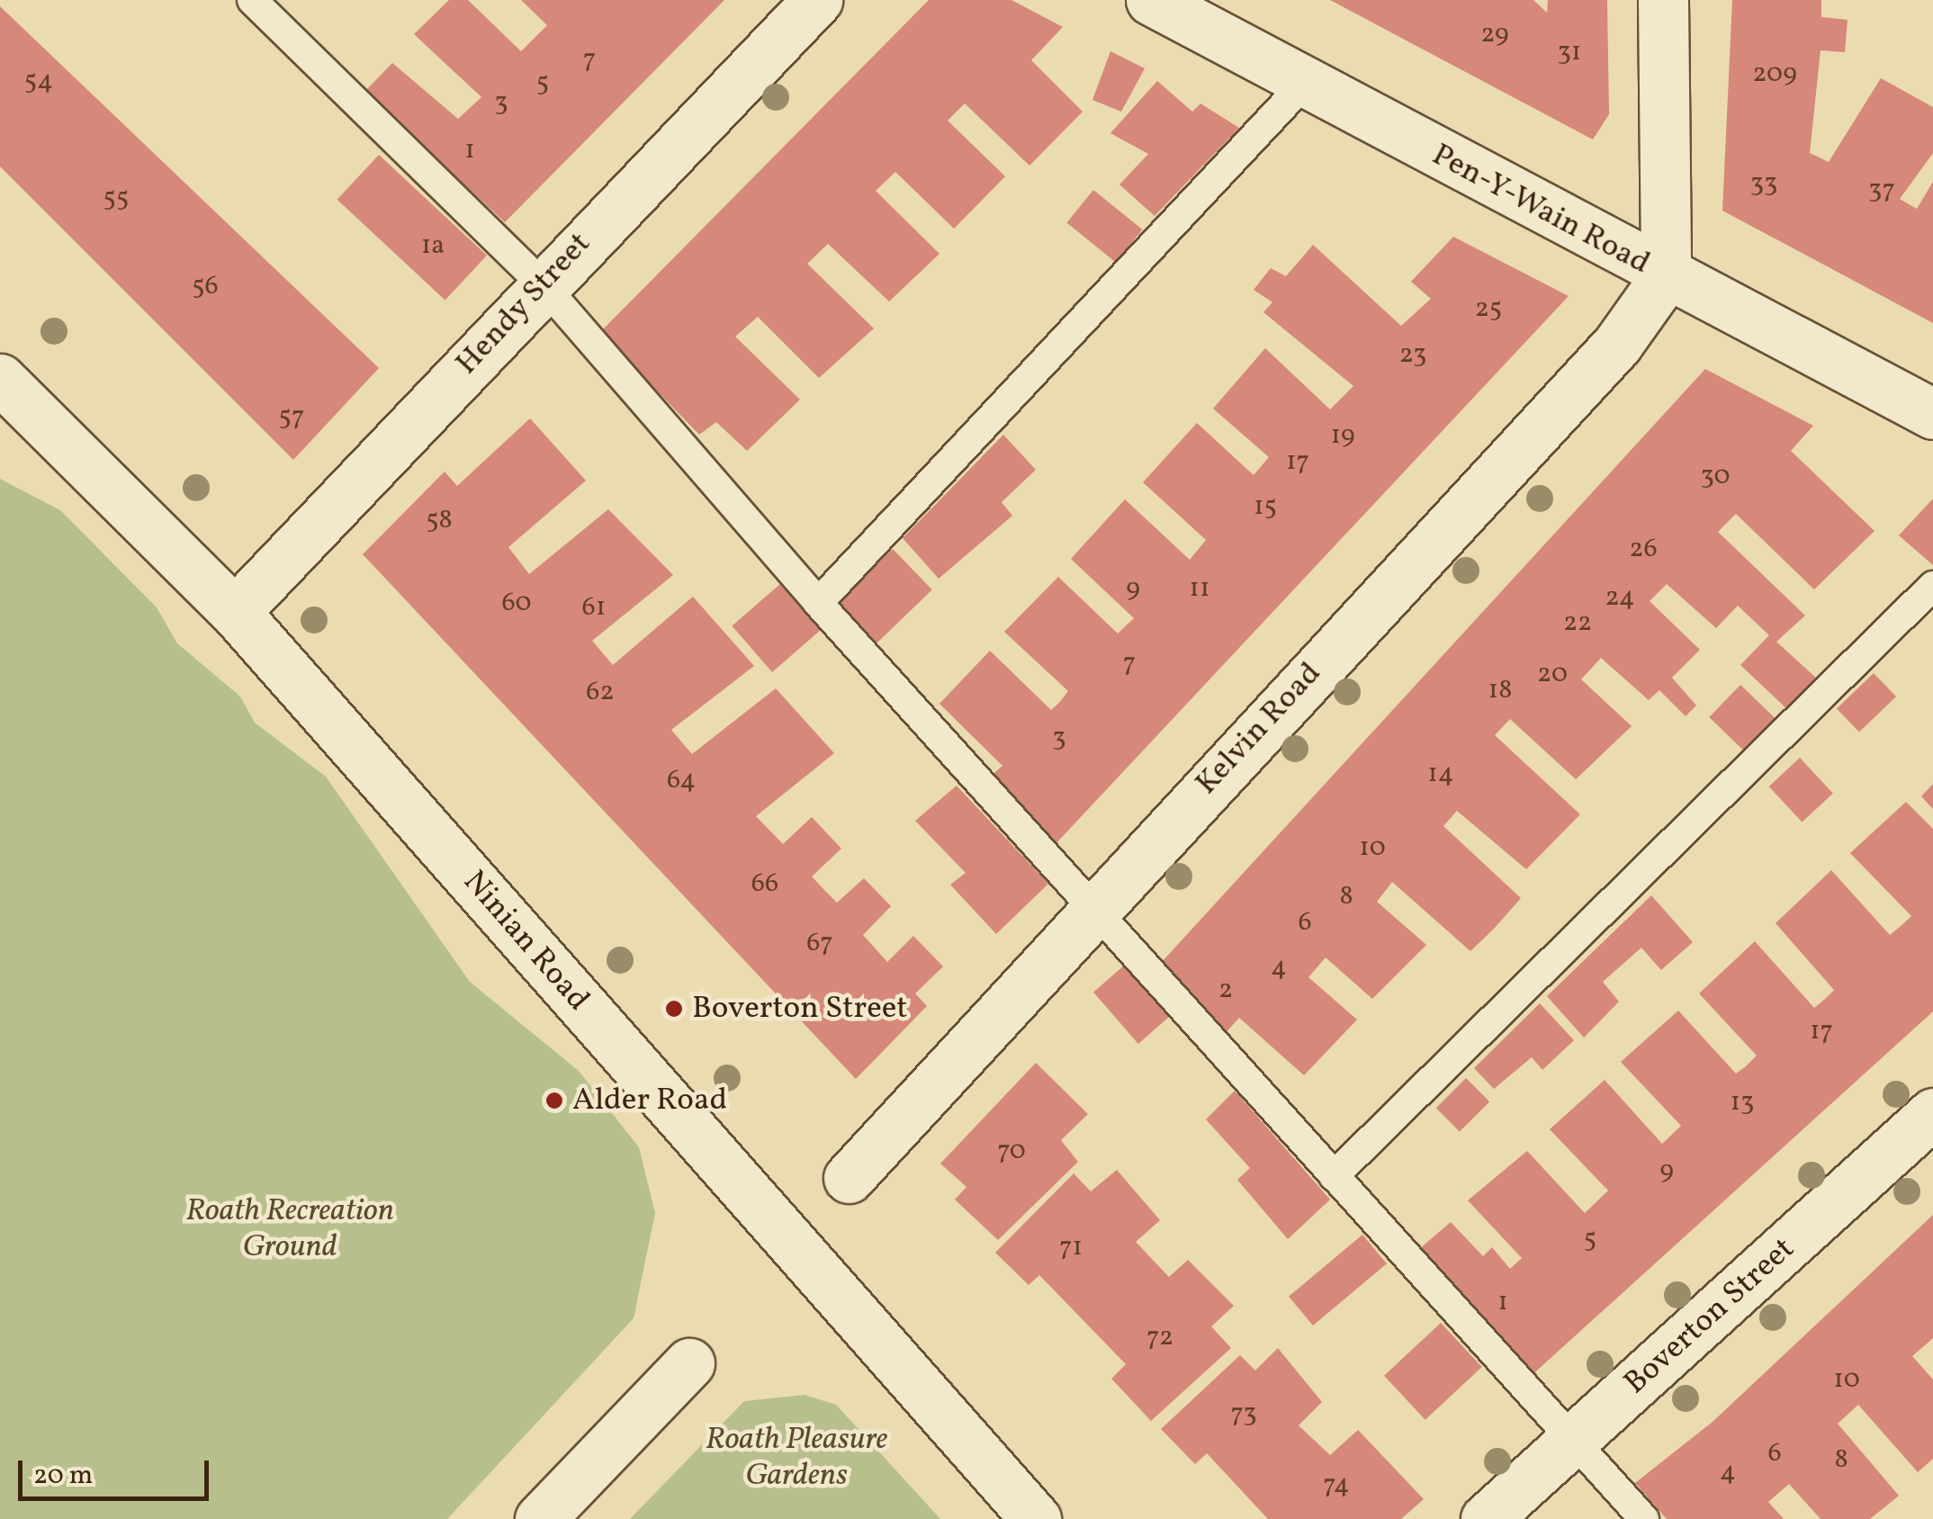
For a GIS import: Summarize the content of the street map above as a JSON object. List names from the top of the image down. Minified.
{"streets":{"street":["Pen-Y-Wain Road","Hendy Street","Kelvin Road","Ninian Road","Boverton Street"]},"crossings":[["Pen-Y-Wain Road","Kelvin Road"],["Hendy Street","Ninian Road"]],"parks":["Roath Recreation Ground","Roath Pleasure Gardens"],"places":["Boverton Street","Alder Road"],"house_numbers":["29","31","7","209","54","5","3","1","33","37","55","1a","56","25","23","57","19","17","30","15","58","26","9","11","24","60","61","22","7","20","18","62","3","14","64","10","66","8","6","67","4","2","17","13","70","9","5","71","1","72","10","73","6","8","4","74"],"scale_bar":"20 m"}
